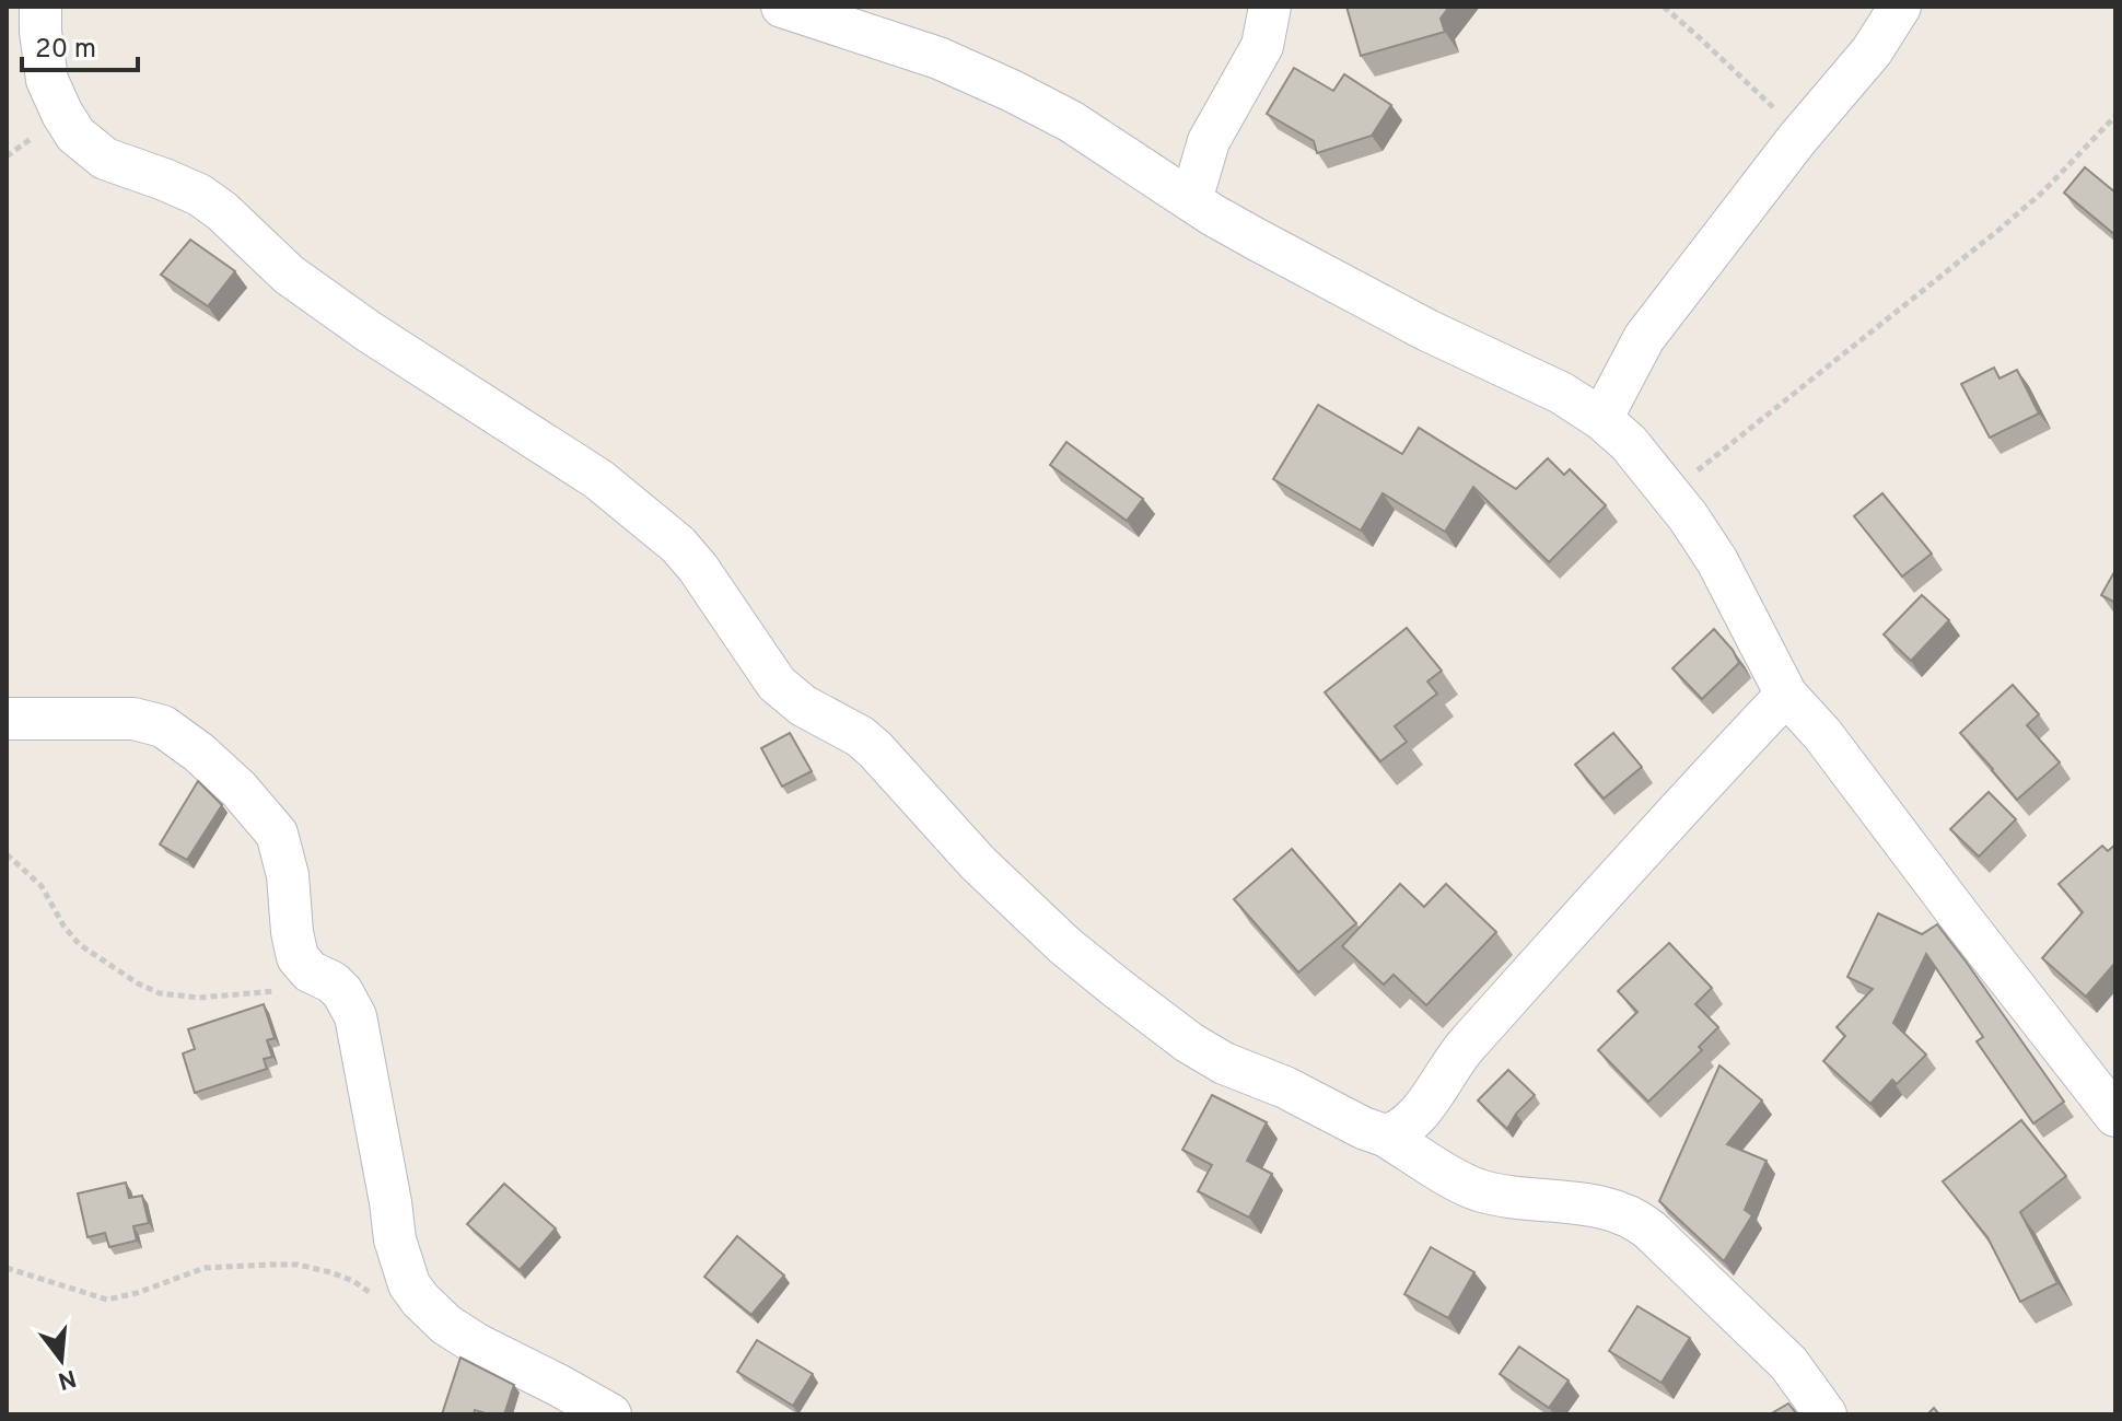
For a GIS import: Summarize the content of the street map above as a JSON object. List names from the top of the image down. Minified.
{"scale_bar":"20 m","north":"bottom"}
